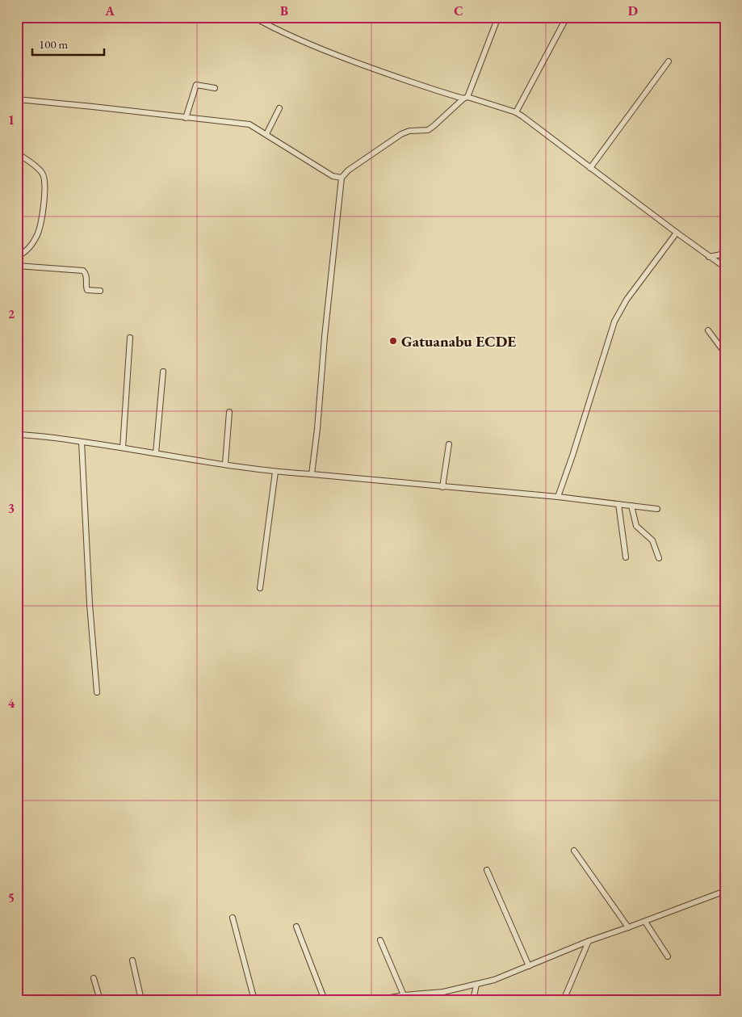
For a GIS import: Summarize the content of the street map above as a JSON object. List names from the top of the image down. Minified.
{"places":["Gatuanabu ECDE"],"scale_bar":"100 m","grid":{"columns":["A","B","C","D"],"rows":["1","2","3","4","5"]}}
